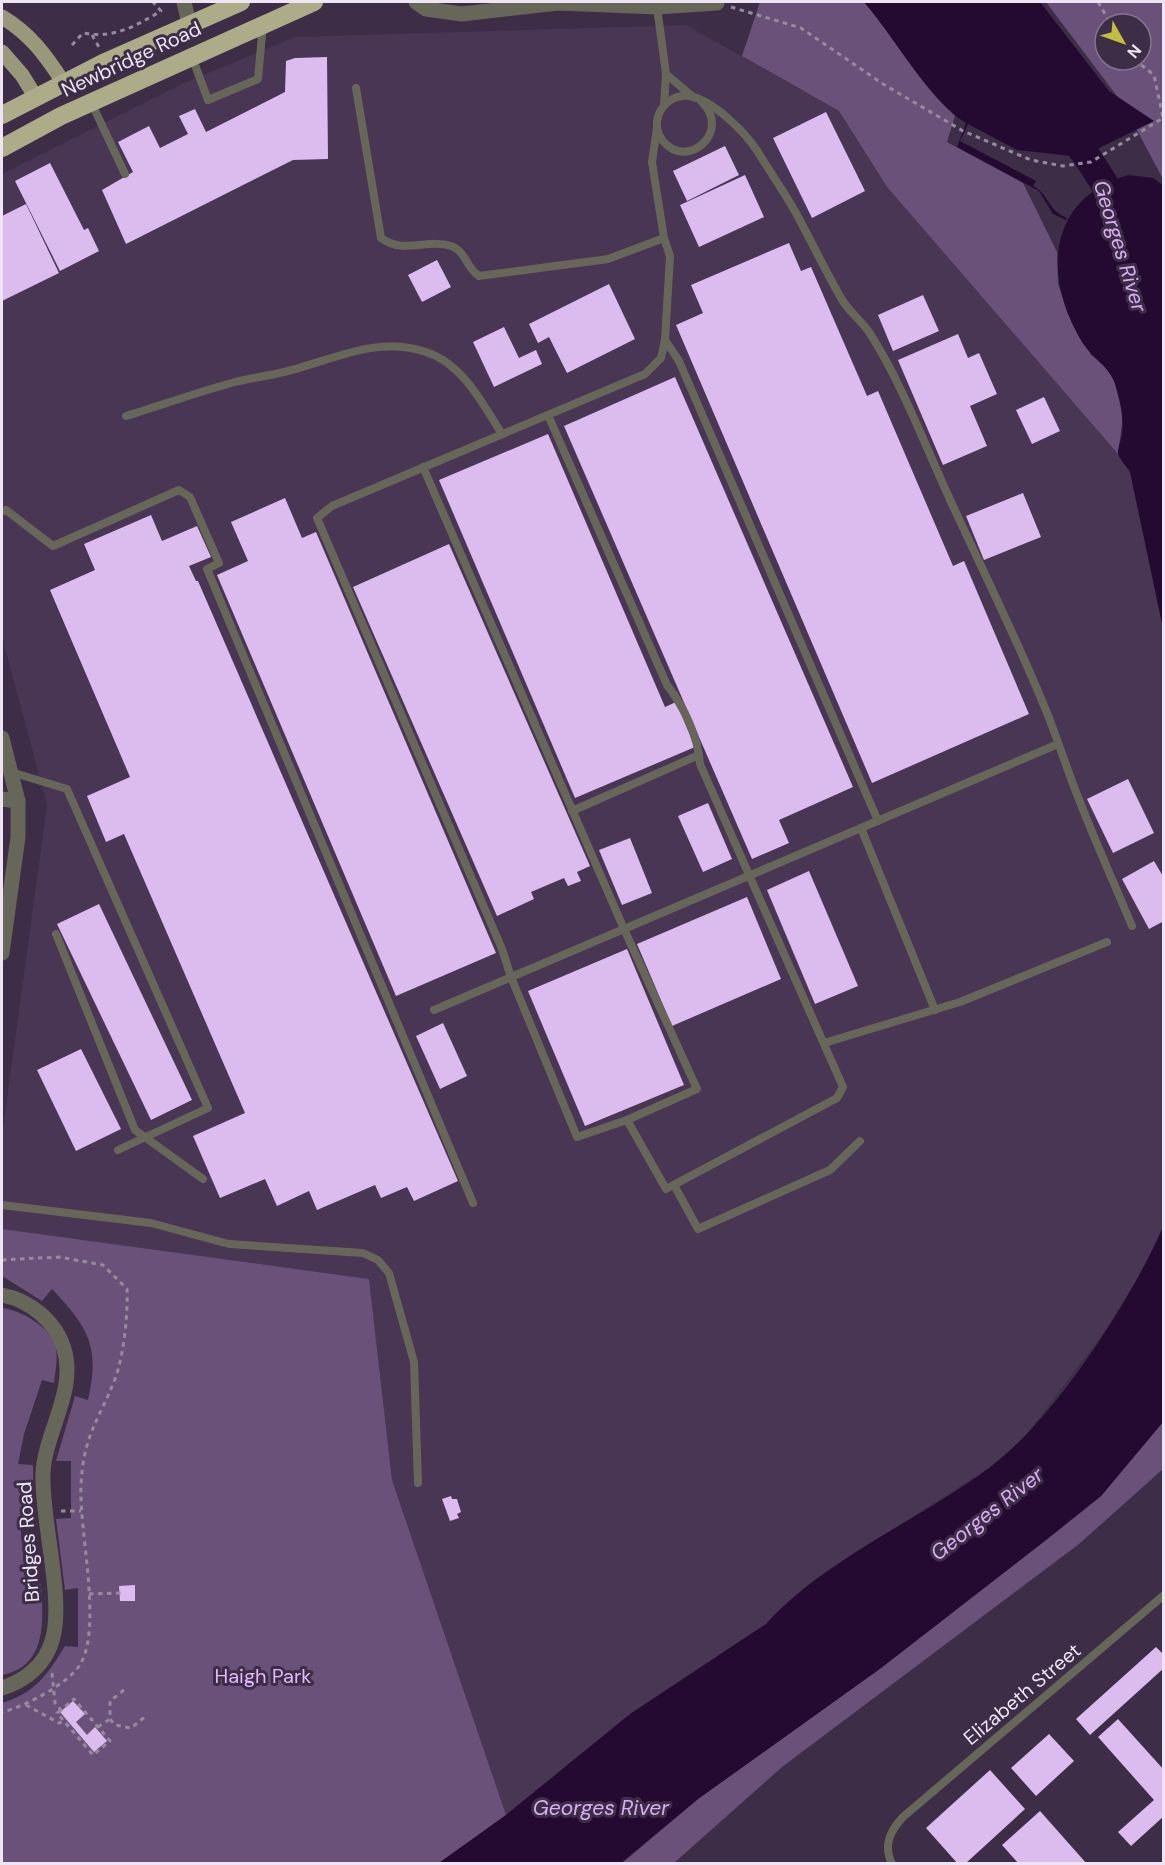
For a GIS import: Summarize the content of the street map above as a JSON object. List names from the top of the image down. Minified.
{"streets":{"highway":["Newbridge Road"],"street":["Bridges Road"],"lane":["Elizabeth Street"]},"water":["Georges River"],"parks":["Haigh Park"],"north":"bottom right"}
